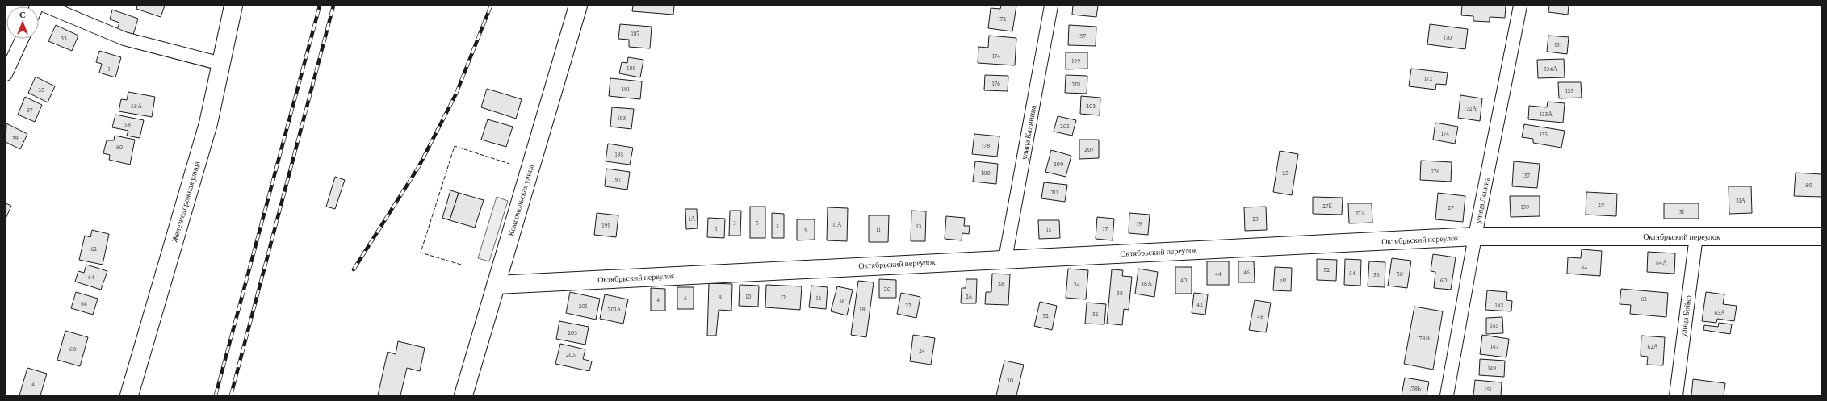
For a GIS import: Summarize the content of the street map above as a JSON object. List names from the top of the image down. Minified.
{"streets":{"street":["улица Калинина","Комсомольская улица","улица Ленина","Железнодорожная улица","Октябрьский переулок","улица Бойко"]},"crossings":[["улица Калинина","Октябрьский переулок"],["Комсомольская улица","Октябрьский переулок"],["улица Ленина","Октябрьский переулок"],["Октябрьский переулок","улица Бойко"]],"house_numbers":["172","187","197","170","33","131","174","199","189","1","134А","172","176","201","191","35","133","58А","203","172А","37","133А","193","58","205","174","135","39","178","60","207","195","209","176","180","25","137","197","180","211","31А","29","27Б","139","27","31","27А","1А","23","3","5","19","11А","199","5","13","1","17","11","15","9","62","64А","62","52","46","54","44","58","56","64","50","40","60","28","38А","34","20","38","10","26","8","12","6","14","62","4","16","66","42","22","143","201","201А","18","65А","36","32","48","145","203","178В","147","62А","68","24","205","149","30","4","178Б","151"],"north":"top"}
